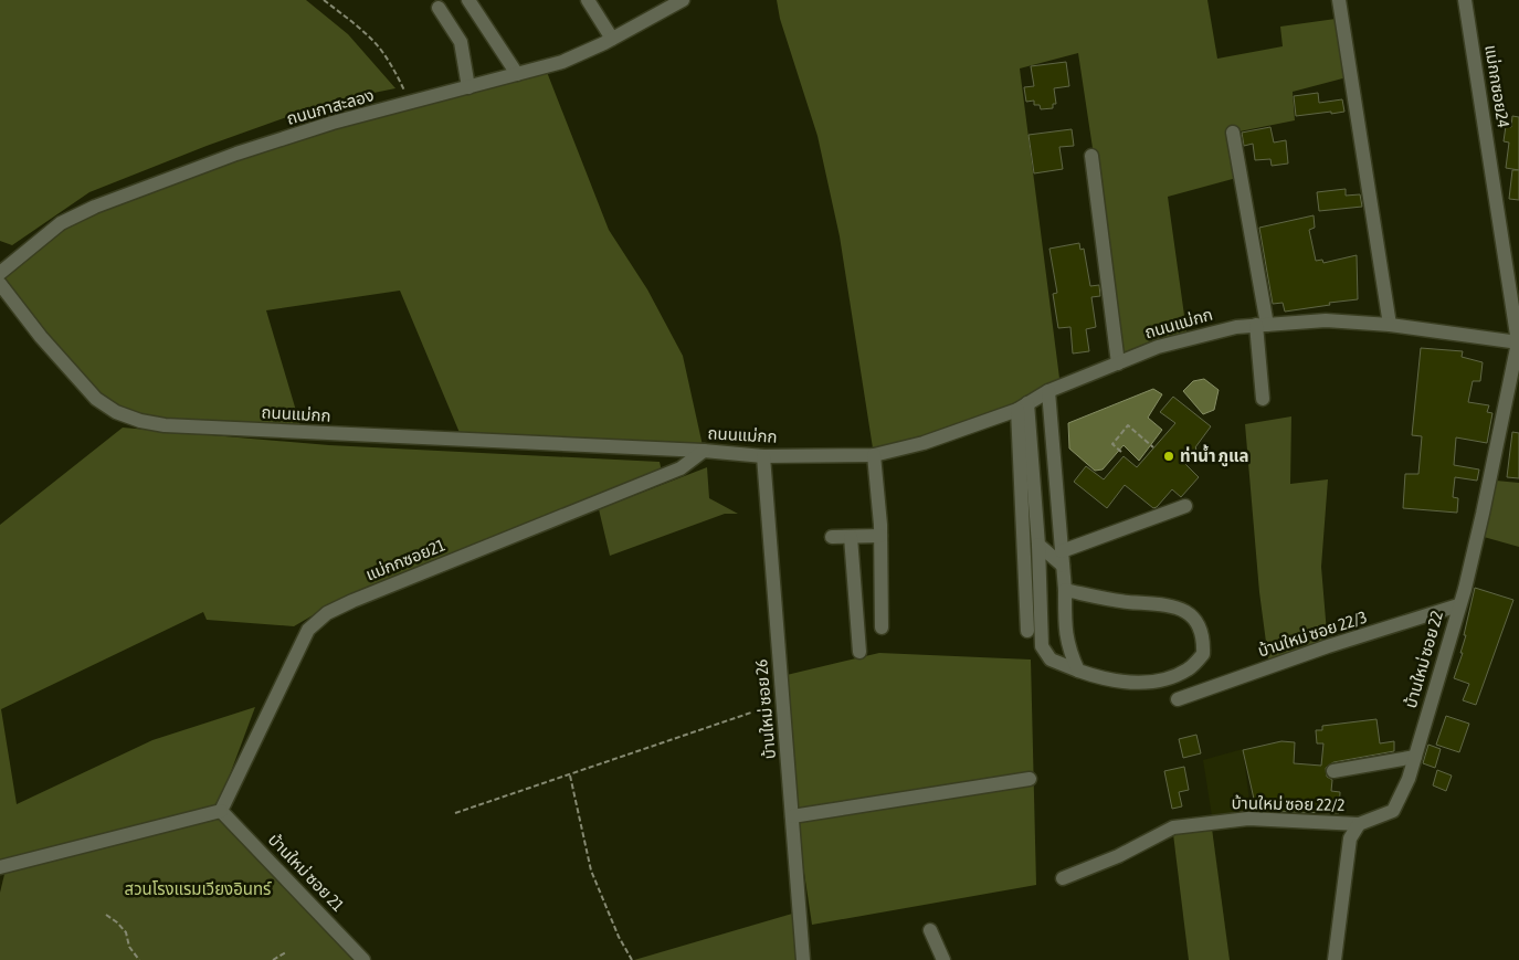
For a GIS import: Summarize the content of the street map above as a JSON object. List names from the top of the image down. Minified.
{"streets":{"street":["แม่กกซอย24","ถนนกาสะลอง","ถนนแม่กก","แม่กกซอย21","บ้านใหม่ ซอย 22/3","บ้านใหม่ ซอย 22","บ้านใหม่ ซอย 26","บ้านใหม่ ซอย 22/2","บ้านใหม่ ซอย 21"]},"crossings":[["แม่กกซอย24","ถนนแม่กก"],["แม่กกซอย24","บ้านใหม่ ซอย 22"],["ถนนแม่กก","แม่กกซอย21"],["ถนนแม่กก","บ้านใหม่ ซอย 22"],["ถนนแม่กก","บ้านใหม่ ซอย 26"],["แม่กกซอย21","บ้านใหม่ ซอย 21"],["บ้านใหม่ ซอย 22/3","บ้านใหม่ ซอย 22"],["บ้านใหม่ ซอย 22","บ้านใหม่ ซอย 22/2"]],"parks":["สวนโรงแรมเวียงอินทร์"],"places":["ท่าน้ำ ภูแล"]}
